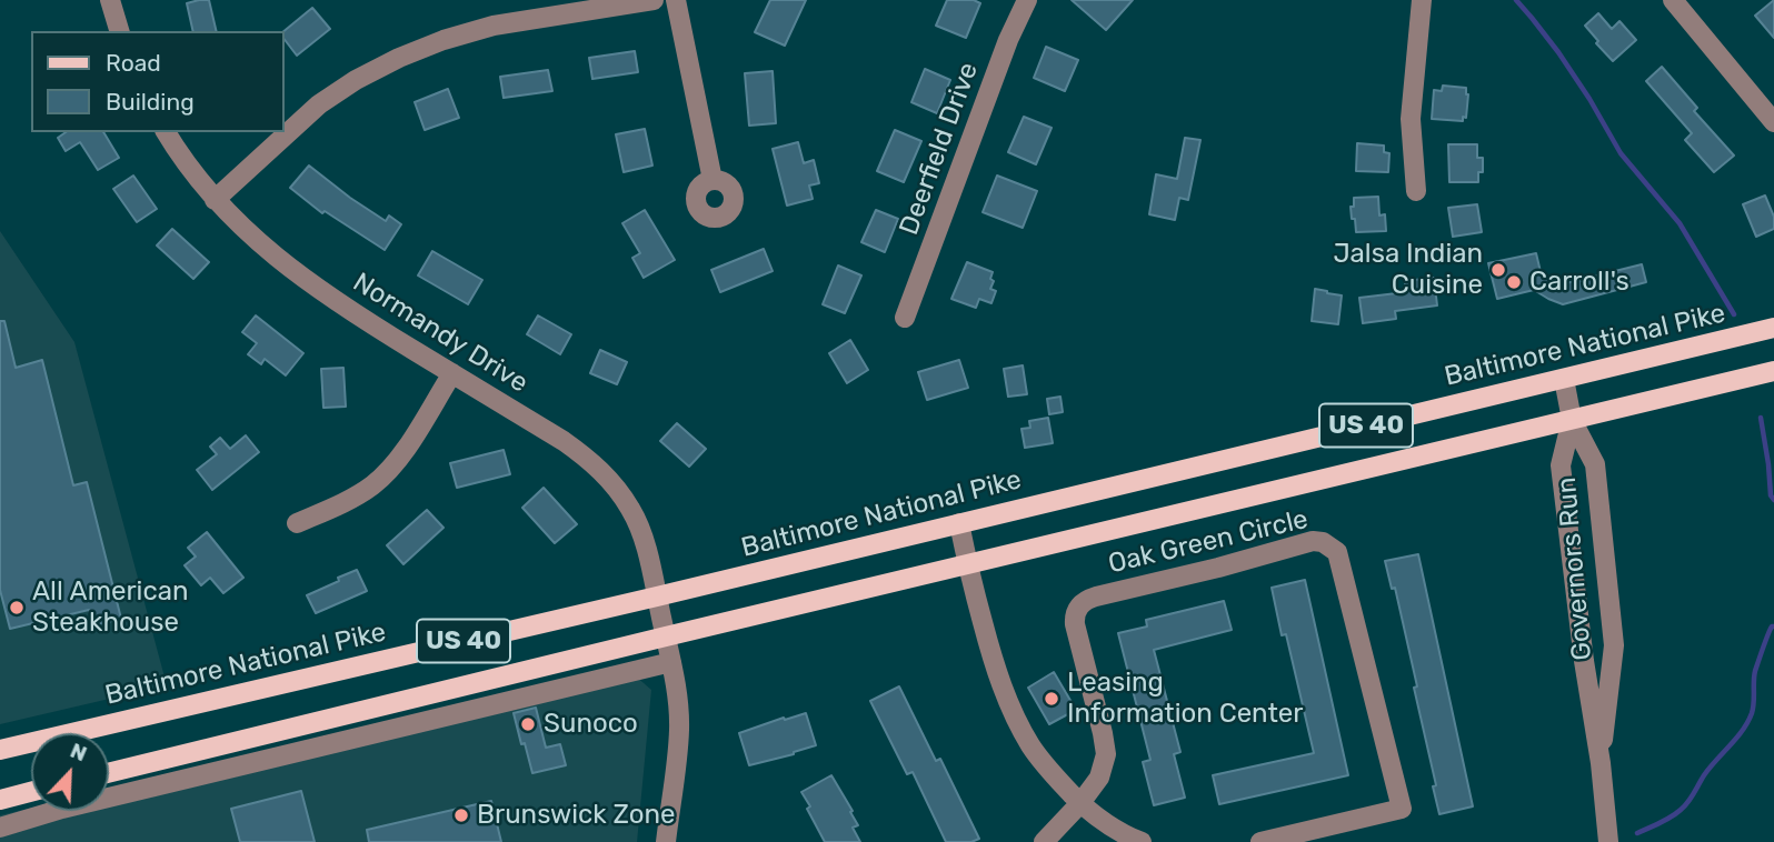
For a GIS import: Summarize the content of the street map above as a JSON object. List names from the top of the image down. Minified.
{"streets":{"main road":["Baltimore National Pike","US 40"],"street":["Deerfield Drive","Normandy Drive","Oak Green Circle","Governors Run"]},"crossings":[["Normandy Drive","Baltimore National Pike"],["Normandy Drive","US 40"],["Baltimore National Pike","Governors Run"],["US 40","Governors Run"]],"places":["Jalsa Indian Cuisine","Carroll's","All American Steakhouse","Leasing Information Center","Sunoco","Brunswick Zone"],"legend":["Road","Building"],"north":"top right"}
